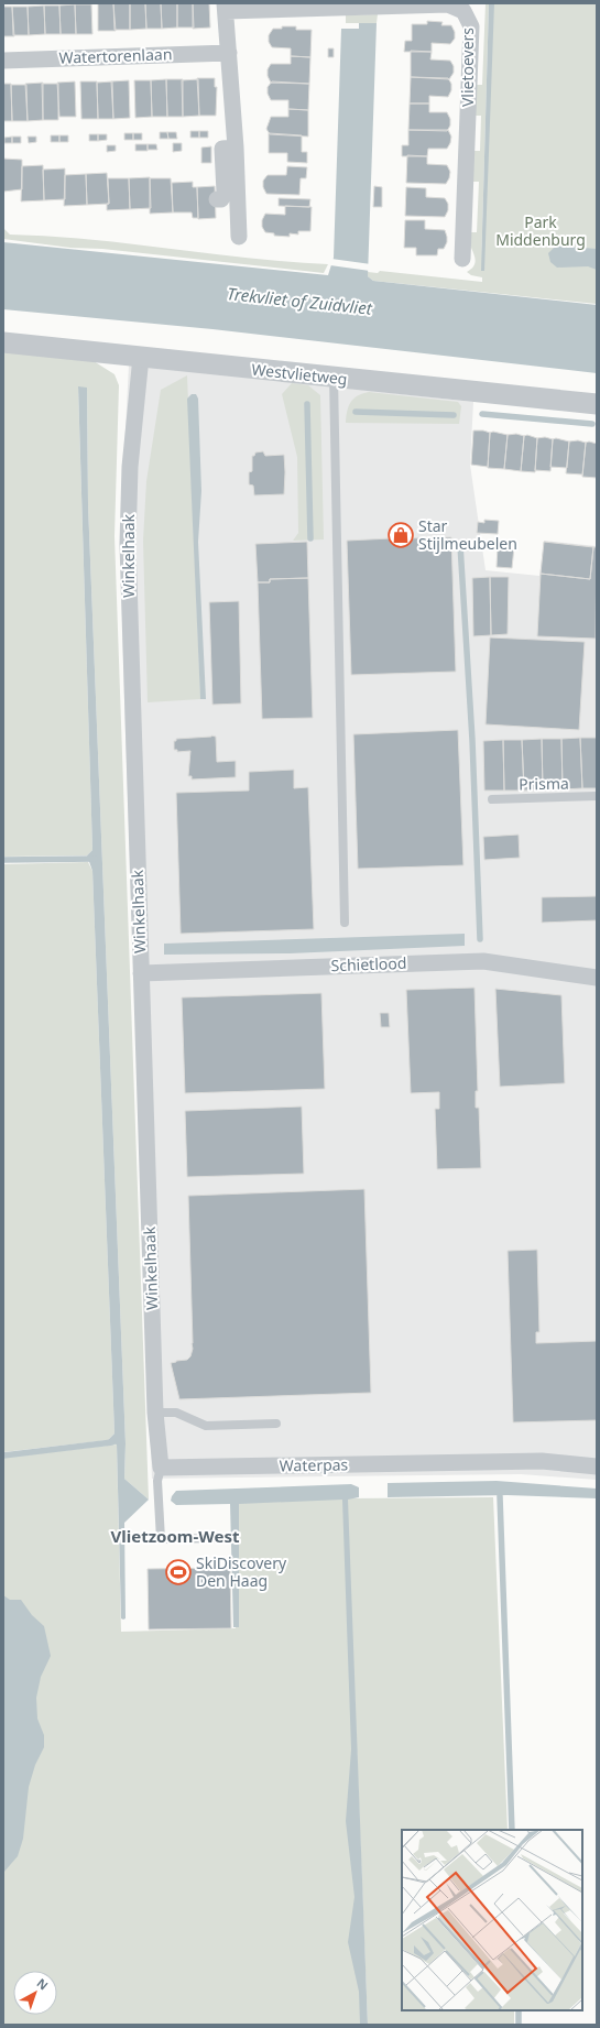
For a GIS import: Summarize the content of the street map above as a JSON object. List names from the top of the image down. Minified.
{"streets":{"street":["Watertorenlaan","Vlietoevers","Westvlietweg","Winkelhaak","Schietlood","Waterpas"],"lane":["Prisma"]},"crossings":[["Watertorenlaan","Vlietoevers"],["Westvlietweg","Winkelhaak"],["Winkelhaak","Schietlood"],["Winkelhaak","Waterpas"]],"districts":["Vlietzoom-West"],"water":["Trekvliet of Zuidvliet"],"parks":["Park Middenburg"],"places":{"shop":["Star Stijlmeubelen"],"sports":["SkiDiscovery Den Haag"]},"north":"top right"}
